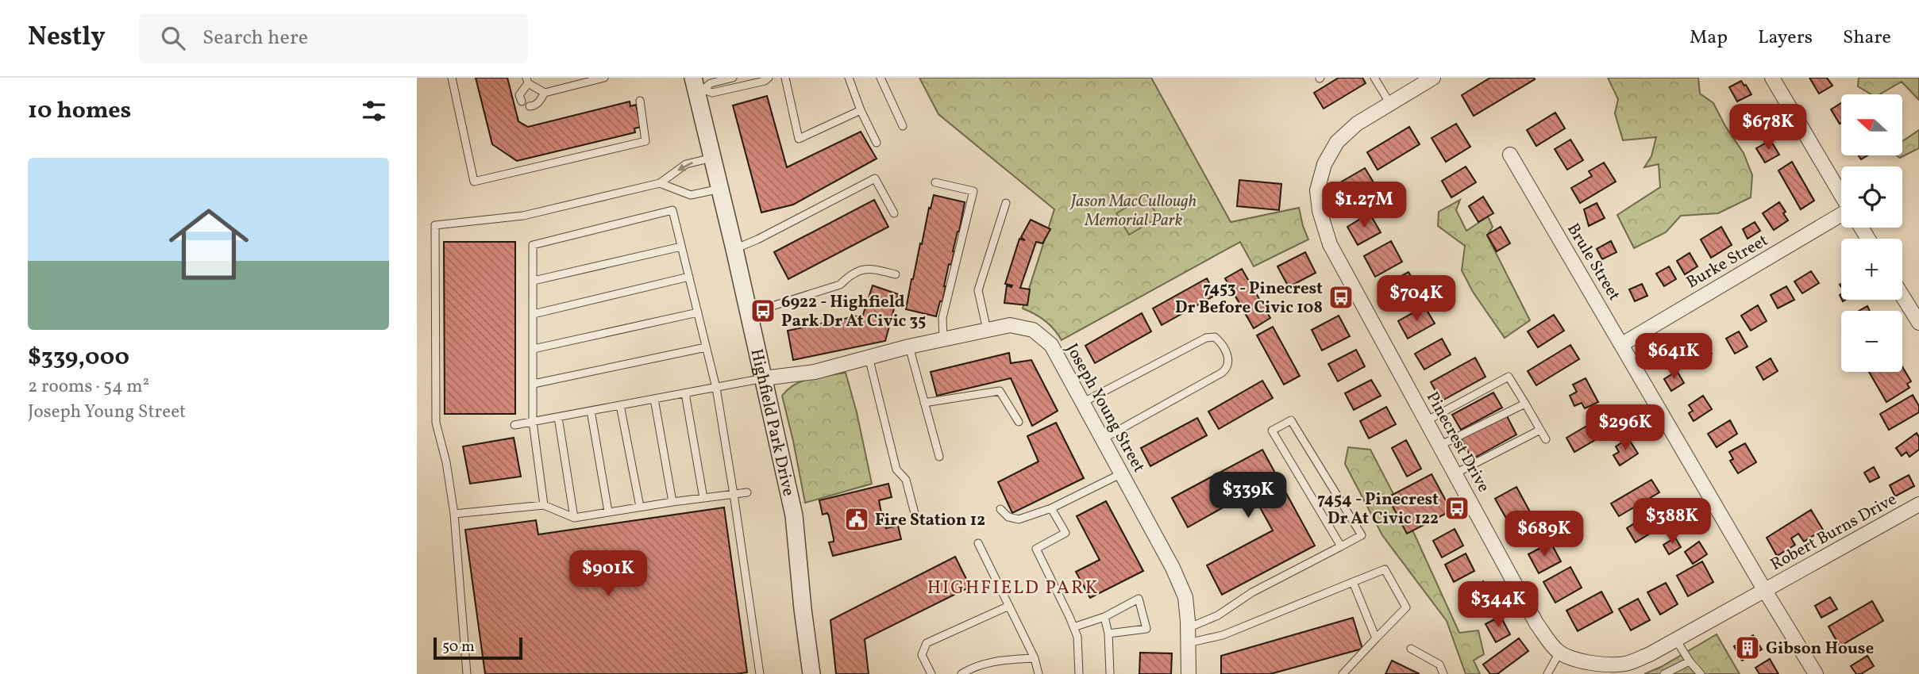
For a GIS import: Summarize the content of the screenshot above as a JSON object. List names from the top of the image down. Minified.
{"streets":{"street":["Burke Street","Brule Street","Joseph Young Street","Highfield Park Drive","Pinecrest Drive","Robert Burns Drive"]},"crossings":[["Burke Street","Brule Street"],["Brule Street","Robert Burns Drive"],["Joseph Young Street","Highfield Park Drive"]],"districts":["HIGHFIELD PARK"],"parks":["Jason MacCullough Memorial Park"],"places":{"bus stop":["7453 - Pinecrest Dr Before Civic 108","6922 - Highfield Park Dr At Civic 35","7454 - Pinecrest Dr At Civic 122"],"public building":["Fire Station 12"],"building":["Gibson House"]},"scale_bar":"50 m","north":"left","page":{"header":"Nestly","search":"Search here","nav":["Map","Layers","Share"],"heading":"10 homes","map_buttons":["+","−"],"price":["$678K","$1.27M","$704K","$641K","$296K","$339K","$388K","$689K","$901K","$344K"],"list":[{"name":"$339,000","note":"2 rooms · 54 m² · Joseph Young Street"}],"scale":"50 m"}}
